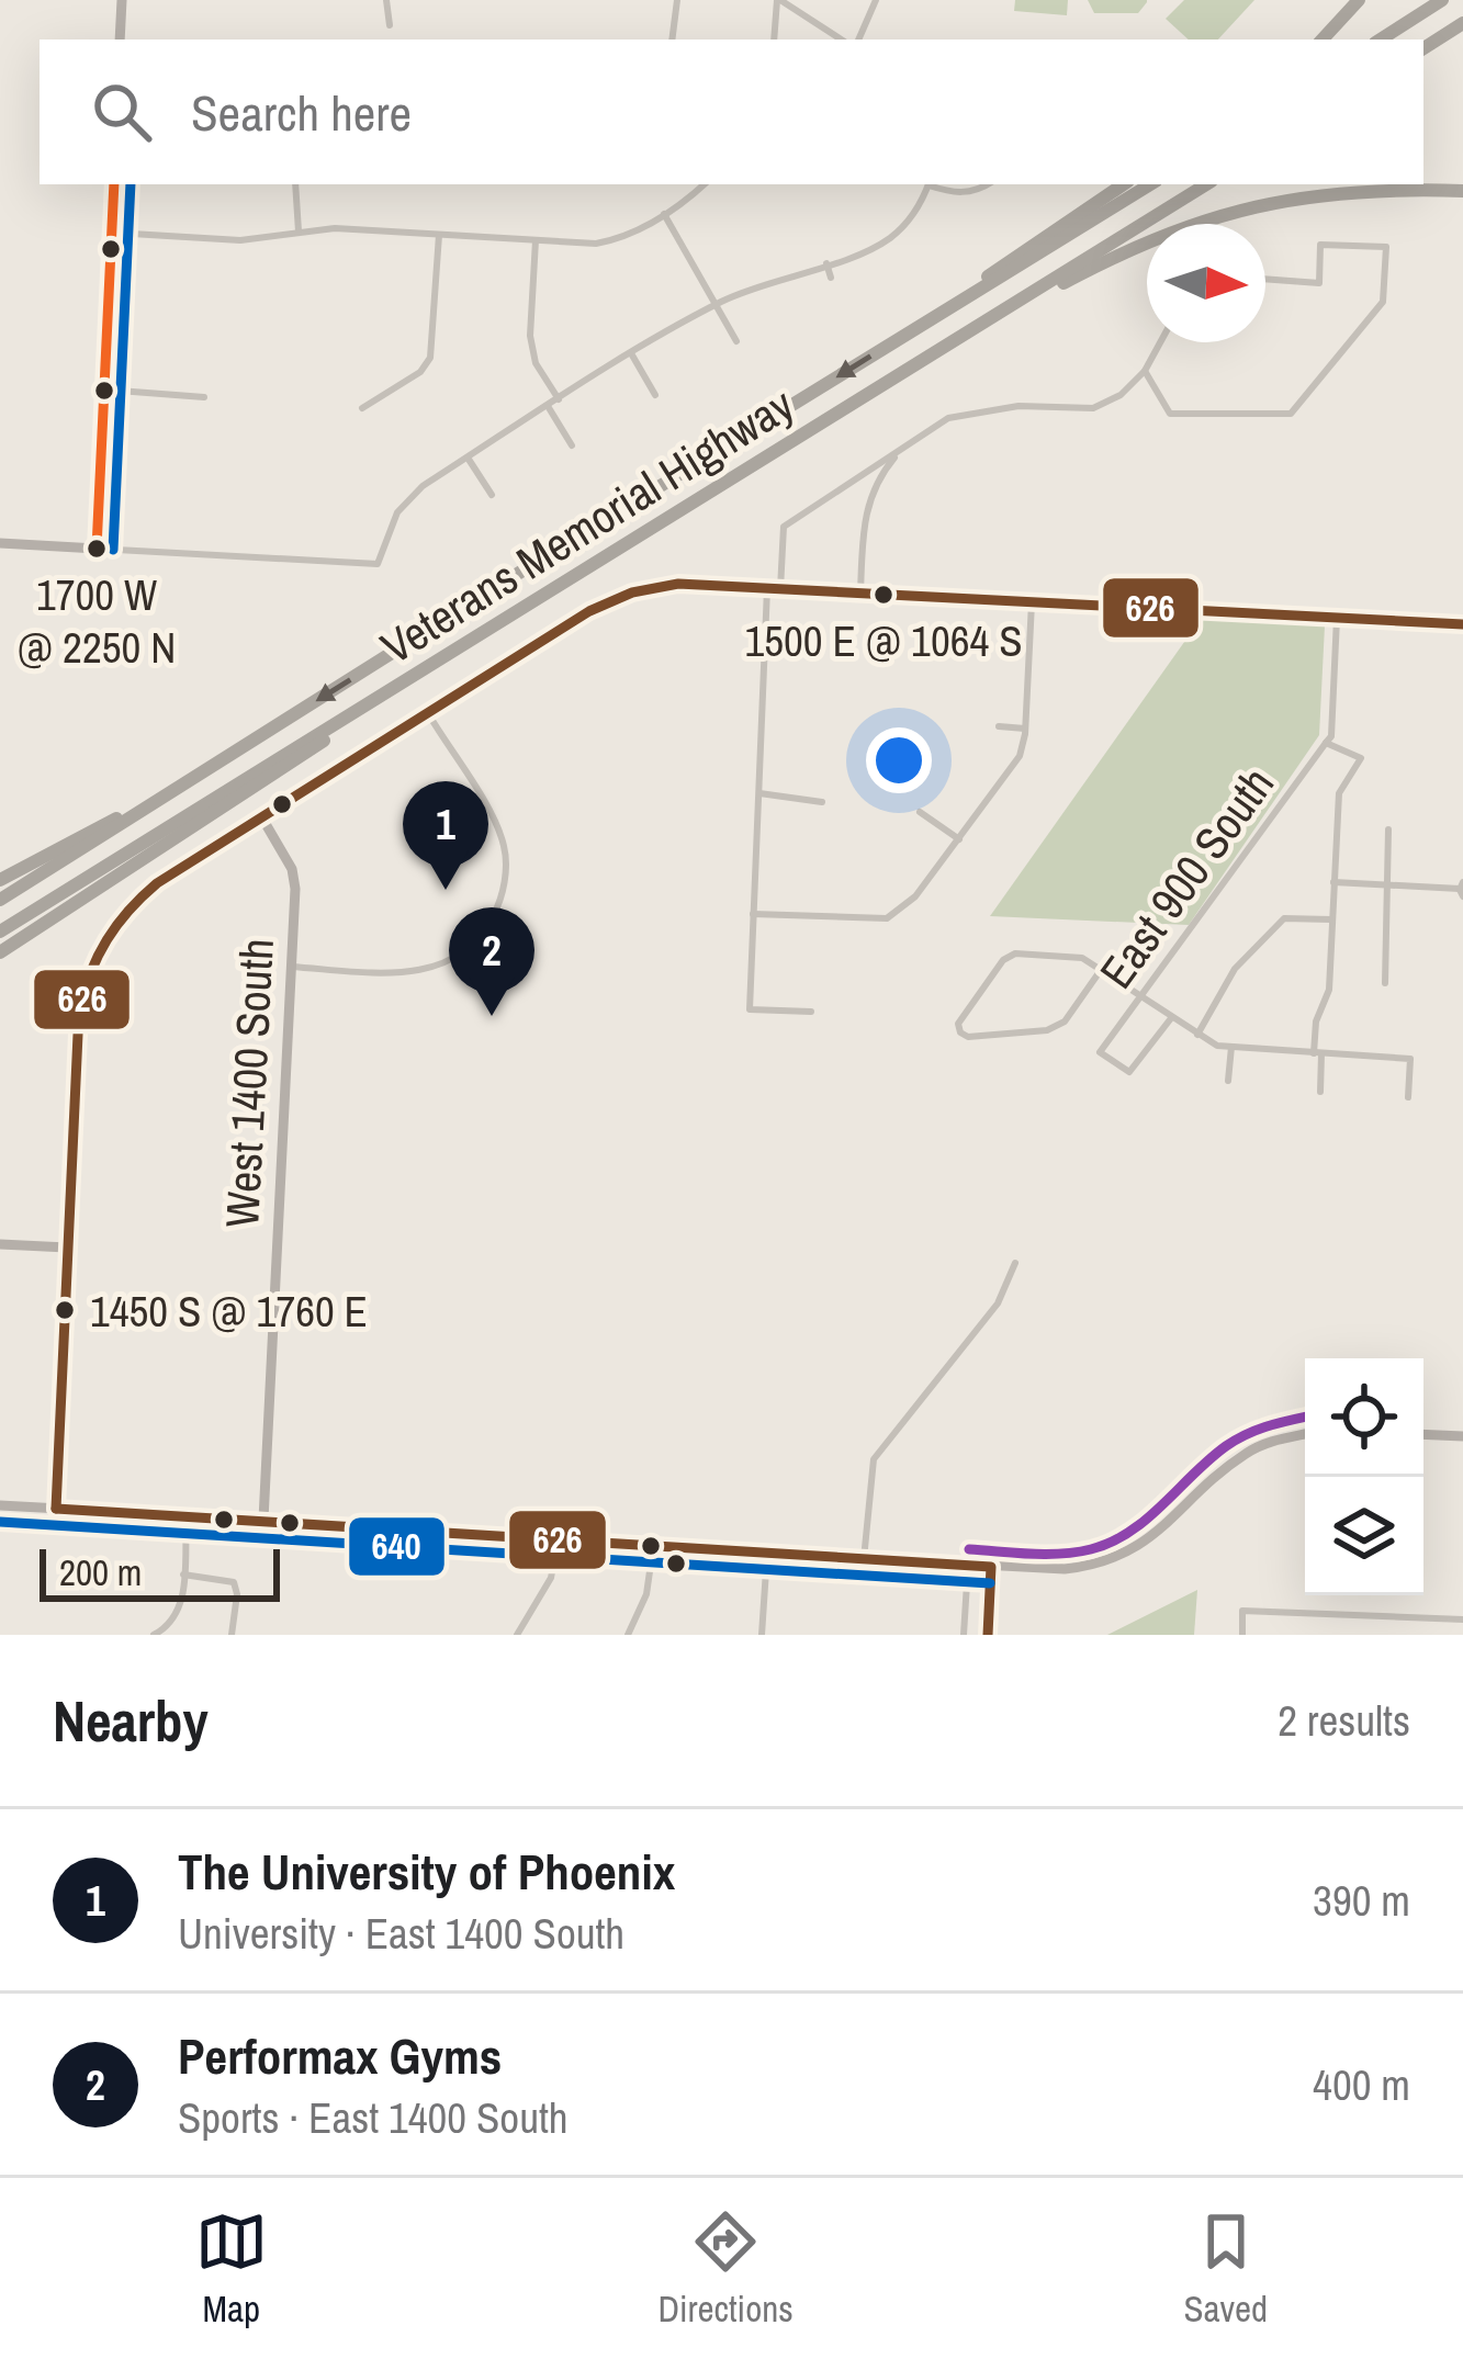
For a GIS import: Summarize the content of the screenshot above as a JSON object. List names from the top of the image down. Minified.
{"streets":{"highway":["Veterans Memorial Highway"],"street":["East 900 South","West 1400 South"]},"places":["1700 W @ 2250 N","1500 E @ 1064 S","1450 S @ 1760 E"],"lines":["transit line 640","transit line 626"],"scale_bar":"200 m","north":"right","page":{"search":"Search here","pins":["1","2"],"scale":"200 m","heading":["Nearby","2 results"],"list":[{"mark":"1","name":"The University of Phoenix","note":"University · East 1400 South","value":"390 m"},{"mark":"2","name":"Performax Gyms","note":"Sports · East 1400 South","value":"400 m"}],"nav":["Map","Directions","Saved"]}}
